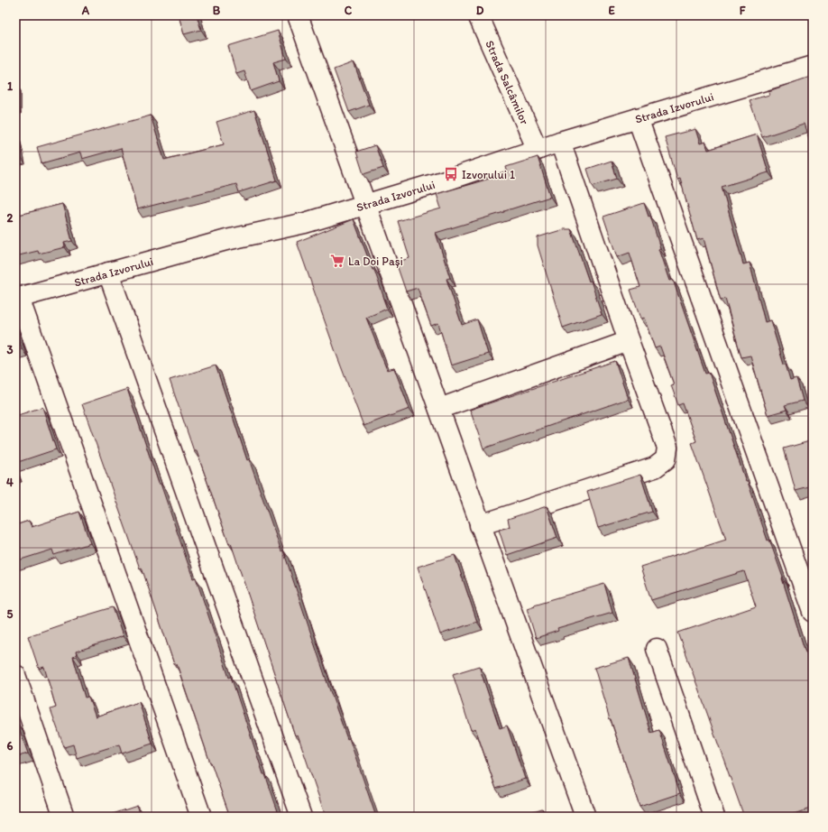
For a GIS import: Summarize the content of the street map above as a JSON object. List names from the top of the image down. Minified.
{"streets":{"street":["Strada Salcâmilor","Strada Izvorului"]},"crossings":[["Strada Salcâmilor","Strada Izvorului"]],"places":{"bus stop":["Izvorului 1"],"supermarket":["La Doi Pași"]},"grid":{"columns":["A","B","C","D","E","F"],"rows":["1","2","3","4","5","6"]}}
